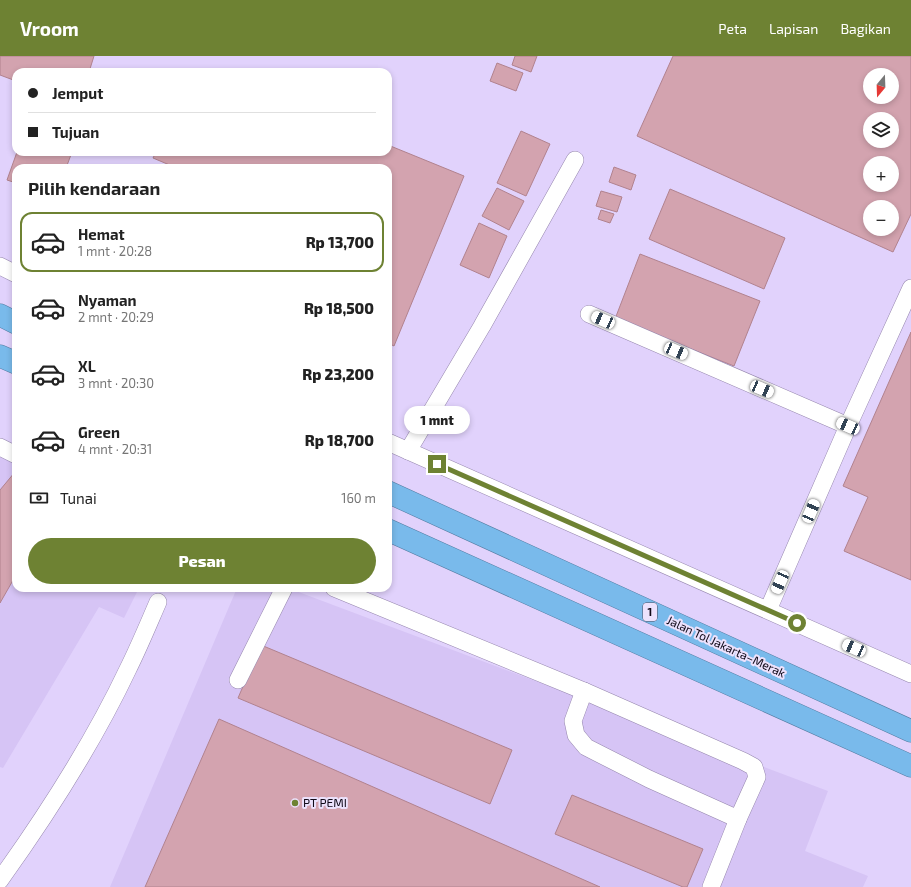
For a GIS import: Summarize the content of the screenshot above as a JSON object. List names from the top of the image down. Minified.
{"streets":{"highway":["1","Jalan Tol Jakarta–Merak"]},"places":["PT PEMI"],"north":"bottom","page":{"header":"Vroom","nav":["Peta","Lapisan","Bagikan"],"map_buttons":["+","−"],"banner":["Jemput","Tujuan"],"heading":"Pilih kendaraan","list":[{"name":"Hemat","note":"1 mnt · 20:28","value":"Rp 13,700"},{"name":"Nyaman","note":"2 mnt · 20:29","value":"Rp 18,500"},{"name":"XL","note":"3 mnt · 20:30","value":"Rp 23,200"},{"name":"Green","note":"4 mnt · 20:31","value":"Rp 18,700"}],"bubble":"1 mnt","pay":["Tunai","160 m"],"buttons":"Pesan"}}
